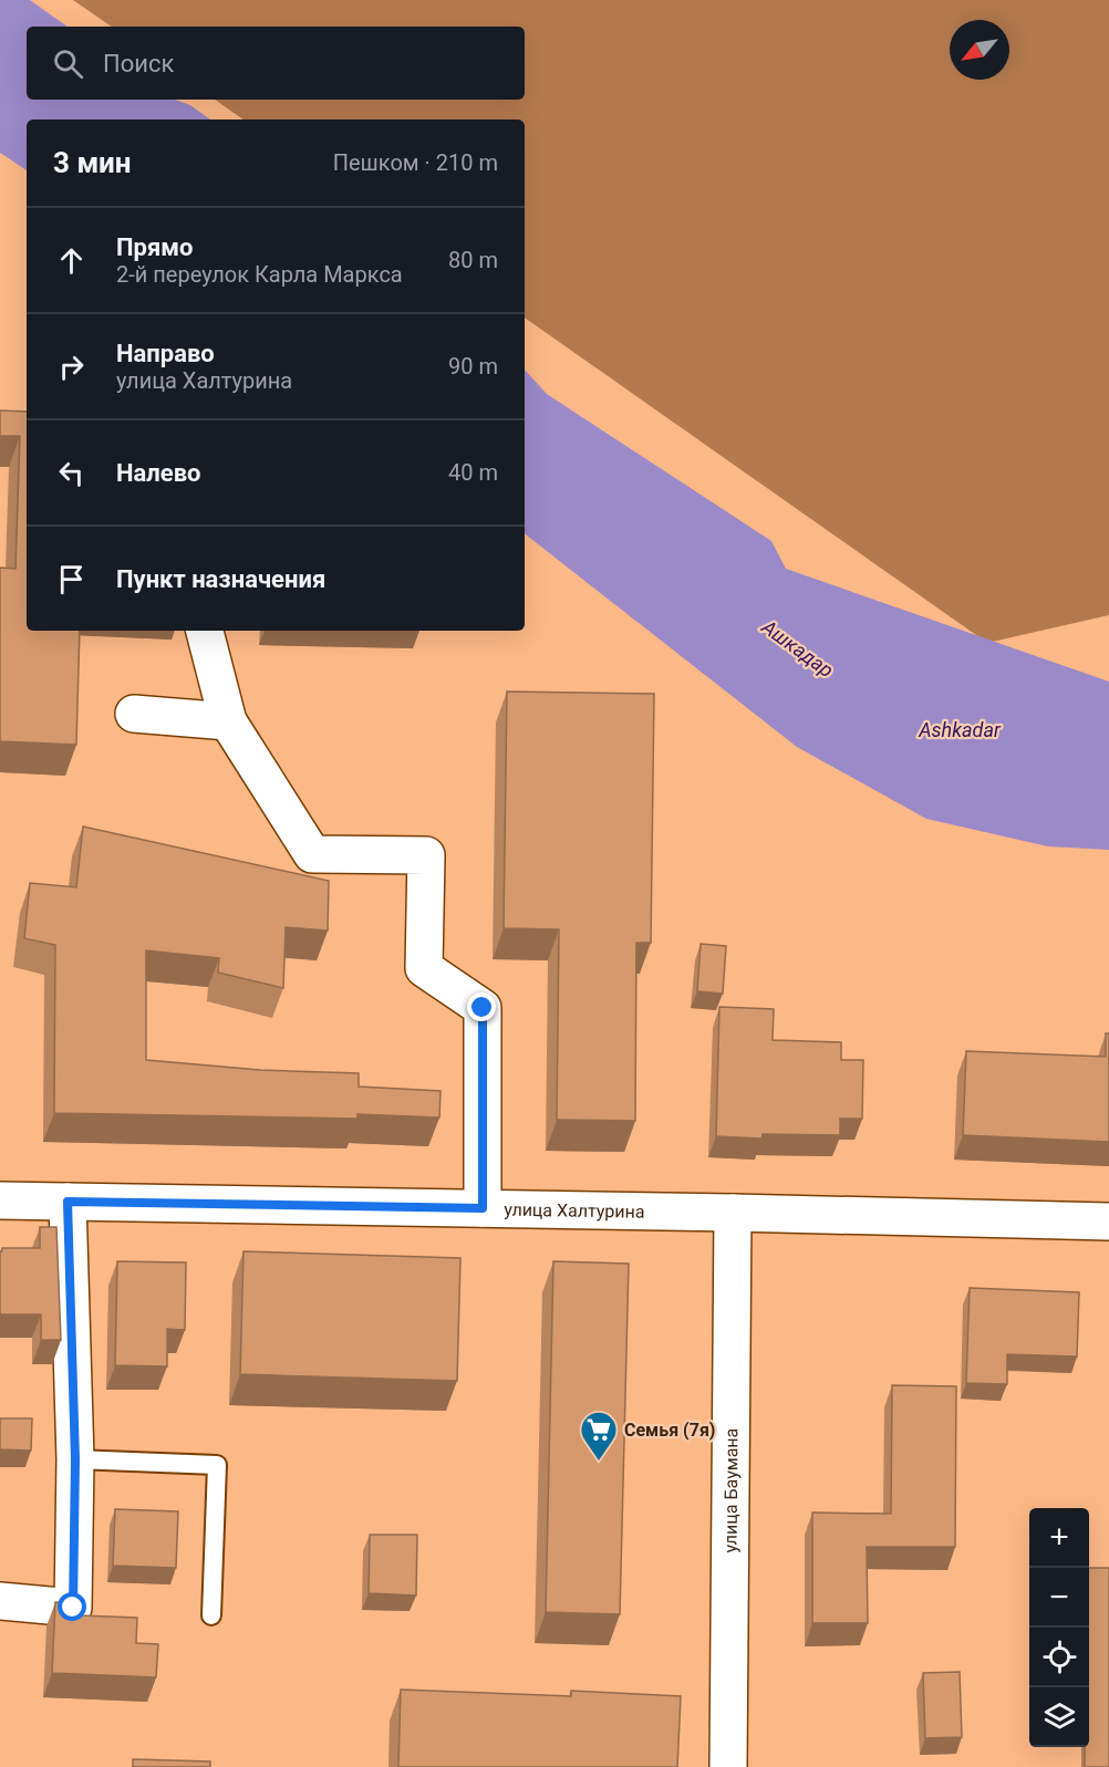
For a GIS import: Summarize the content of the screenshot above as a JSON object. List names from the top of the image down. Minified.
{"streets":{"street":["улица Халтурина","улица Баумана"]},"crossings":[["улица Халтурина","улица Баумана"]],"water":["Ашкадар","Ashkadar"],"places":{"supermarket":["Семья (7я)"]},"north":"bottom left","page":{"search":"Поиск","heading":["3 мин","Пешком · 210 m"],"list":[["Прямо","2-й переулок Карла Маркса","80 m"],["Направо","улица Халтурина","90 m"],["Налево","40 m"],"Пункт назначения"],"map_buttons":["+","−"]}}
